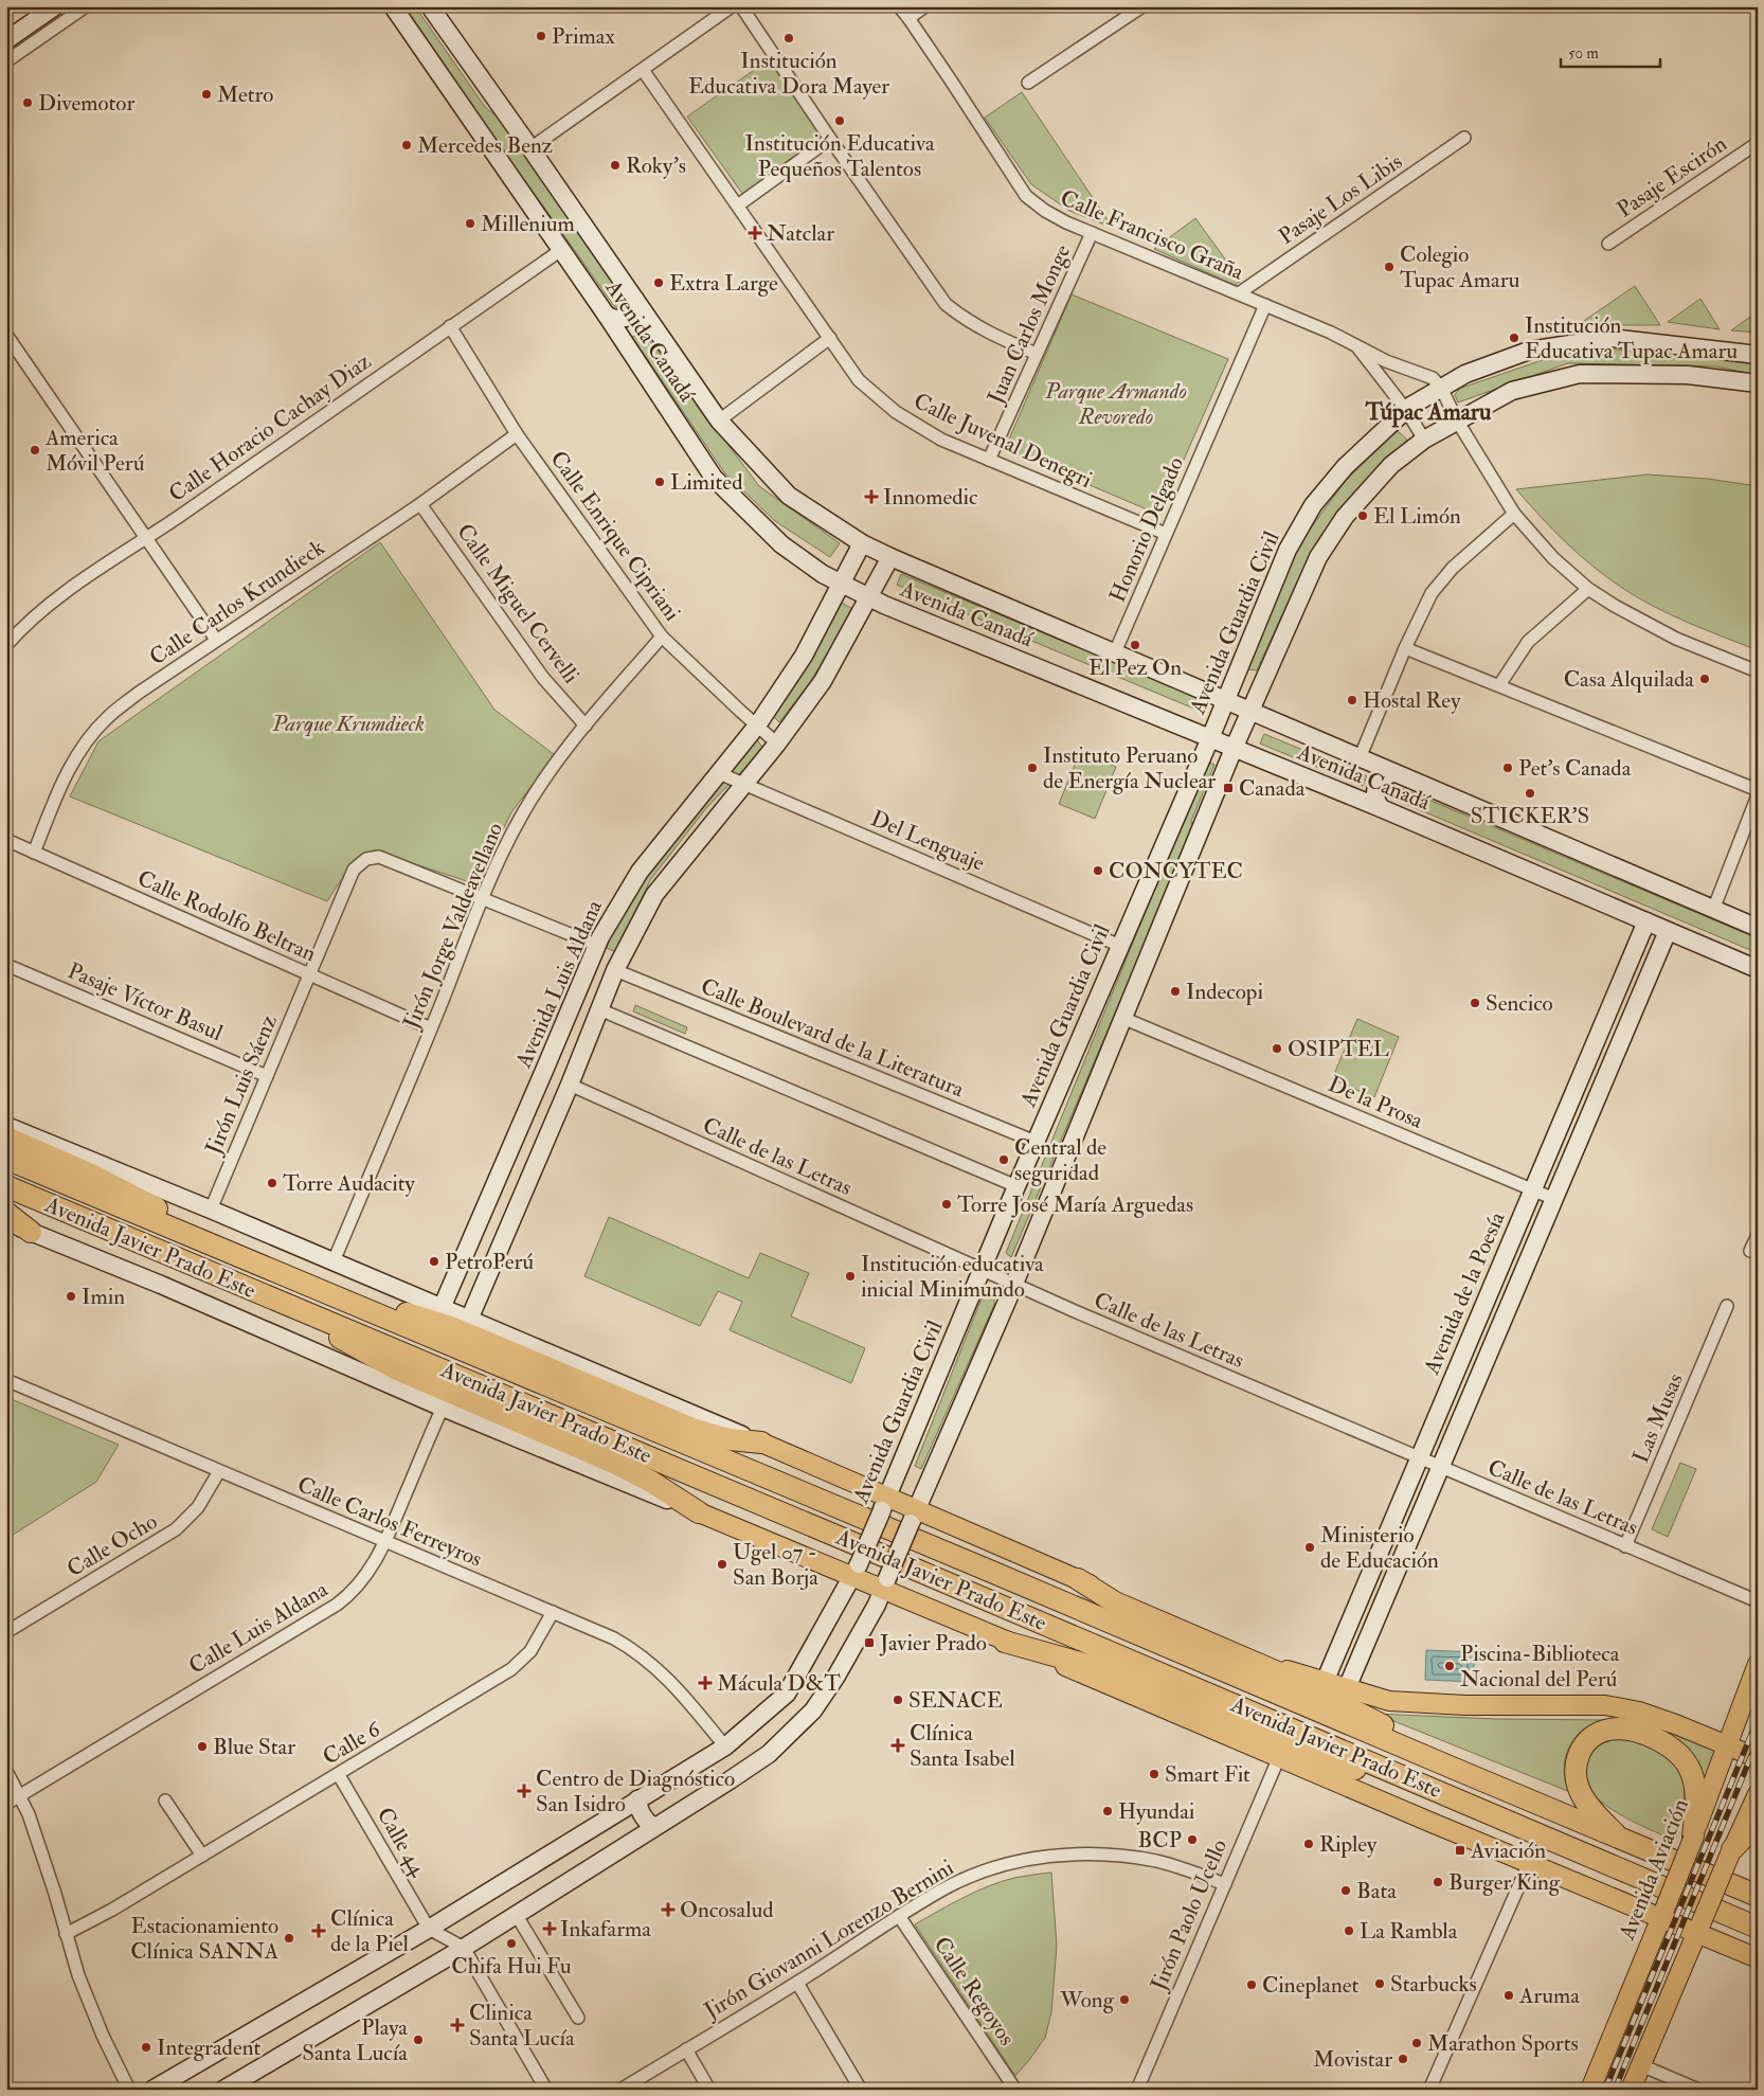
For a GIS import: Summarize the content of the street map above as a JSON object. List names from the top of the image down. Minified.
{"streets":{"highway":["Avenida Javier Prado Este"],"main road":["Avenida Canadá","Avenida Guardia Civil","Avenida Luis Aldana","Avenida de la Poesía","Avenida Aviación"],"street":["Pasaje Escirón","Pasaje Los Libis","Calle Francisco Graña","Juan Carlos Monge","Calle Horacio Cachay Diaz","Calle Juvenal Denegri","Honorio Delgado","Calle Enrique Cipriani","Calle Carlos Krundieck","Calle Miguel Cervelli","Del Lenguaje","Calle Rodolfo Beltran","Jirón Jorge Valdeavellano","Pasaje Víctor Basul","Calle Boulevard de la Literatura","Jirón Luis Sáenz","De la Prosa","Calle de las Letras","Las Musas","Calle Carlos Ferreyros","Calle Ocho","Calle Luis Aldana","Calle 6","Calle 44","Jirón Paolo Ucello","Jirón Giovanni Lorenzo Bernini","Calle Regoyos"]},"crossings":[["Pasaje Los Libis","Calle Francisco Graña"],["Calle Francisco Graña","Juan Carlos Monge"],["Calle Francisco Graña","Honorio Delgado"],["Calle Francisco Graña","Avenida Guardia Civil"],["Juan Carlos Monge","Calle Juvenal Denegri"],["Avenida Canadá","Calle Horacio Cachay Diaz"],["Avenida Canadá","Honorio Delgado"],["Avenida Canadá","Avenida Guardia Civil"],["Avenida Canadá","Avenida Luis Aldana"],["Avenida Canadá","Avenida de la Poesía"],["Calle Horacio Cachay Diaz","Calle Enrique Cipriani"],["Calle Juvenal Denegri","Honorio Delgado"],["Calle Enrique Cipriani","Calle Carlos Krundieck"],["Calle Enrique Cipriani","Jirón Jorge Valdeavellano"],["Calle Enrique Cipriani","Avenida Luis Aldana"],["Calle Carlos Krundieck","Calle Miguel Cervelli"],["Calle Carlos Krundieck","Calle Rodolfo Beltran"],["Calle Miguel Cervelli","Jirón Jorge Valdeavellano"],["Avenida Guardia Civil","Del Lenguaje"],["Avenida Guardia Civil","Calle Boulevard de la Literatura"],["Avenida Guardia Civil","Calle de las Letras"],["Avenida Guardia Civil","Avenida Javier Prado Este"],["Avenida Guardia Civil","Calle Carlos Ferreyros"],["Avenida Guardia Civil","Calle 44"],["Del Lenguaje","Avenida Luis Aldana"],["Calle Rodolfo Beltran","Jirón Jorge Valdeavellano"],["Calle Rodolfo Beltran","Jirón Luis Sáenz"],["Jirón Jorge Valdeavellano","Jirón Luis Sáenz"],["Avenida Luis Aldana","Calle Boulevard de la Literatura"],["Avenida Luis Aldana","Jirón Luis Sáenz"],["Avenida Luis Aldana","Calle de las Letras"],["Pasaje Víctor Basul","Jirón Luis Sáenz"],["De la Prosa","Avenida de la Poesía"],["Calle de las Letras","Avenida de la Poesía"],["Calle de las Letras","Las Musas"],["Avenida Javier Prado Este","Calle Luis Aldana"],["Avenida Javier Prado Este","Avenida Aviación"],["Avenida Javier Prado Este","Jirón Paolo Ucello"],["Calle Carlos Ferreyros","Calle Ocho"],["Calle Carlos Ferreyros","Calle Luis Aldana"],["Calle Carlos Ferreyros","Calle 6"],["Calle 6","Calle 44"],["Jirón Paolo Ucello","Jirón Giovanni Lorenzo Bernini"],["Jirón Giovanni Lorenzo Bernini","Calle Regoyos"]],"districts":["Túpac Amaru"],"parks":["Parque Armando Revoredo","Parque Krumdieck"],"places":{"other":["Primax","Institución Educativa Dora Mayer","Metro","Divemotor","Institución Educativa Pequeños Talentos","Mercedes Benz","Roky's","Millenium","Colegio Tupac Amaru","Extra Large","Institución Educativa Tupac Amaru","America Móvil Perú","Limited","El Limón","El Pez On","Casa Alquilada","Hostal Rey","Instituto Peruano de Energía Nuclear","Pet's Canada","STICKER'S","CONCYTEC","Indecopi","Sencico","OSIPTEL","Central de seguridad","Torre Audacity","Torre José María Arguedas","PetroPerú","Institución educativa inicial Minimundo","Imin","Ministerio de Educación","Ugel 07 - San Borja","Piscina-Biblioteca Nacional del Perú","SENACE","Blue Star","Smart Fit","Hyundai","BCP","Ripley","Burger King","Bata","La Rambla","Estacionamiento Clínica SANNA","Chifa Hui Fu","Starbucks","Cineplanet","Aruma","Wong","Playa Santa Lucía","Marathon Sports","Integradent","Movistar"],"health":["Natclar","Innomedic","Mácula D&T","Clínica Santa Isabel","Centro de Diagnóstico San Isidro","Oncosalud","Inkafarma","Clínica de la Piel","Clinica Santa Lucía"],"transit":["Canada","Javier Prado","Aviación"]},"scale_bar":"50 m"}
